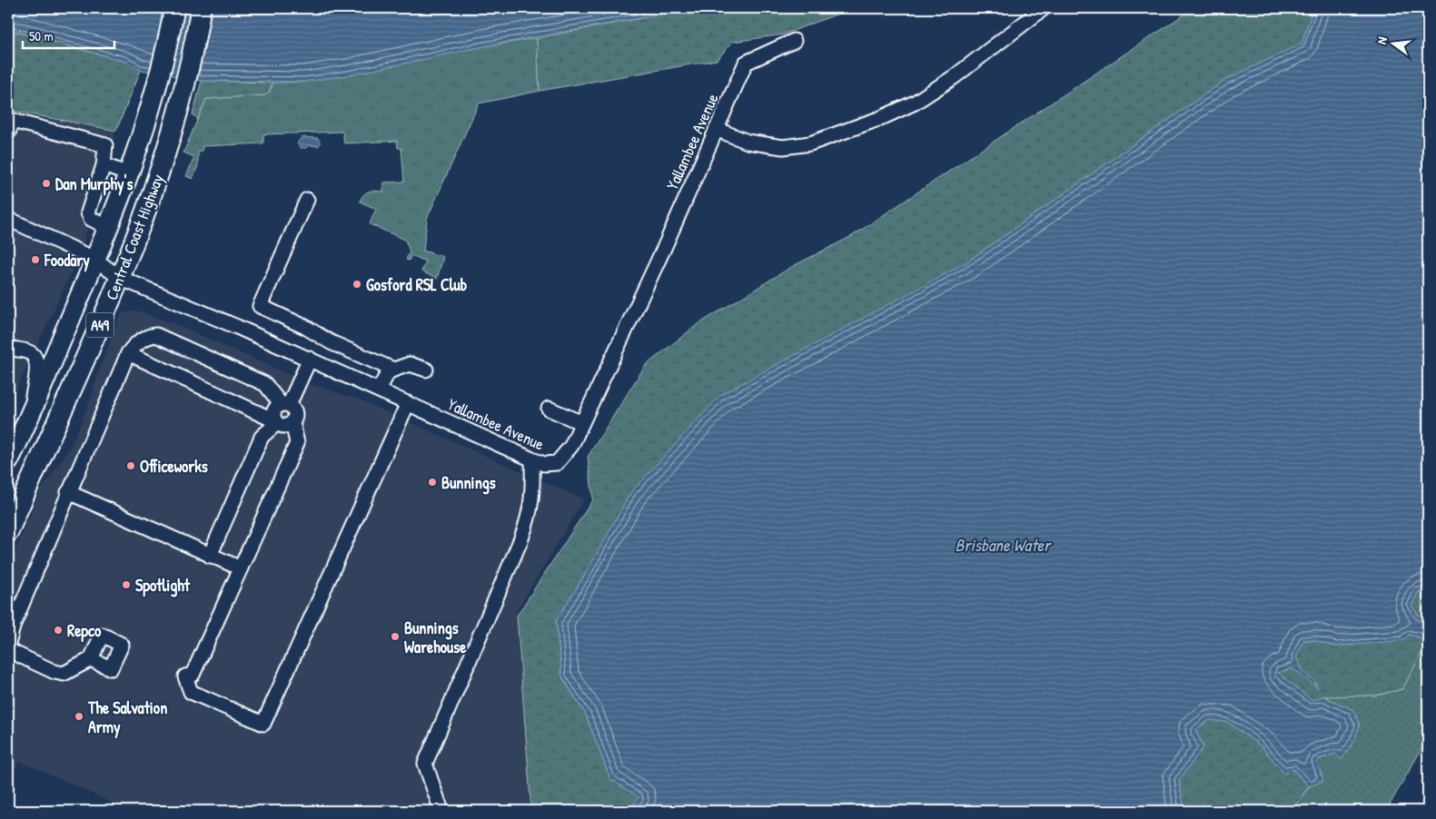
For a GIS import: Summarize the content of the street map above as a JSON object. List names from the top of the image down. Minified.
{"streets":{"highway":["Central Coast Highway","A49"],"street":["Yallambee Avenue"]},"crossings":[["Yallambee Avenue","Central Coast Highway"]],"water":["Brisbane Water"],"places":["Dan Murphy's","Foodary","Gosford RSL Club","Officeworks","Bunnings","Spotlight","Repco","Bunnings Warehouse","The Salvation Army"],"scale_bar":"50 m","north":"left"}
